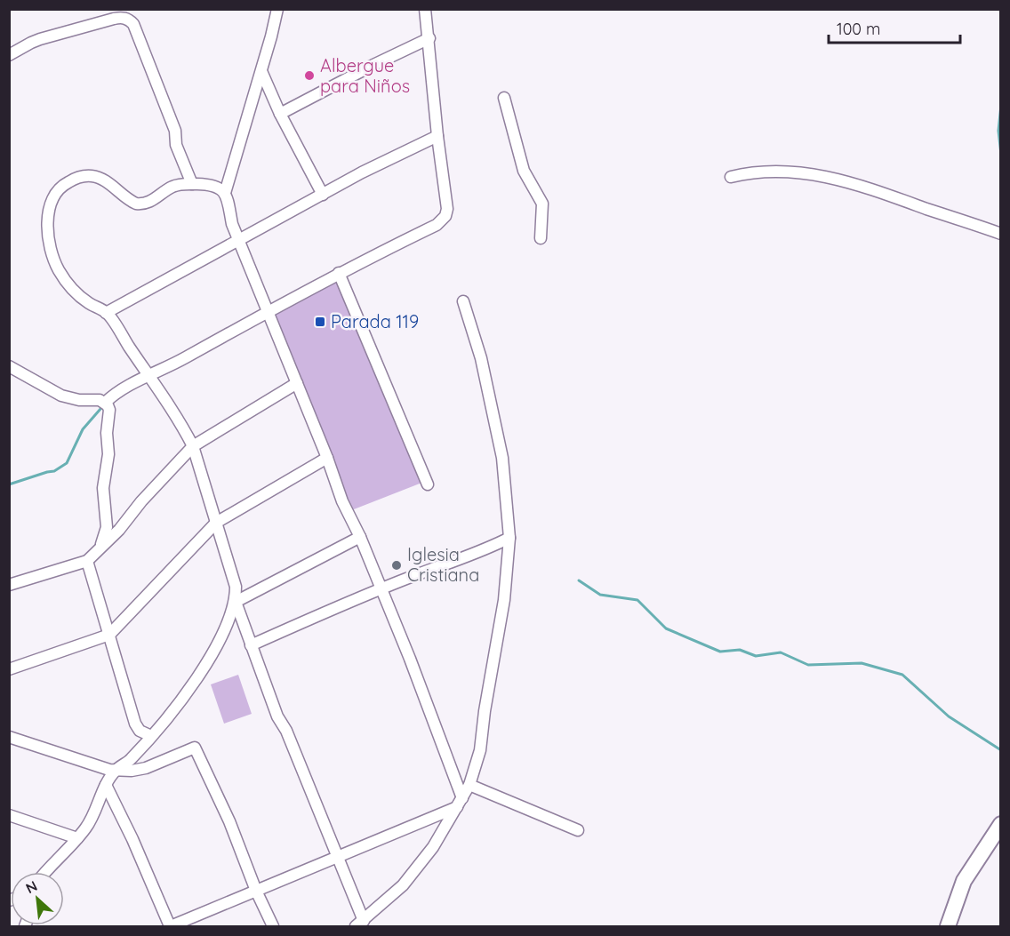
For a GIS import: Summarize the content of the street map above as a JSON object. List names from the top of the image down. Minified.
{"places":{"other":["Albergue para Niños","Iglesia Cristiana"],"transit":["Parada 119"]},"scale_bar":"100 m","north":"top left"}
